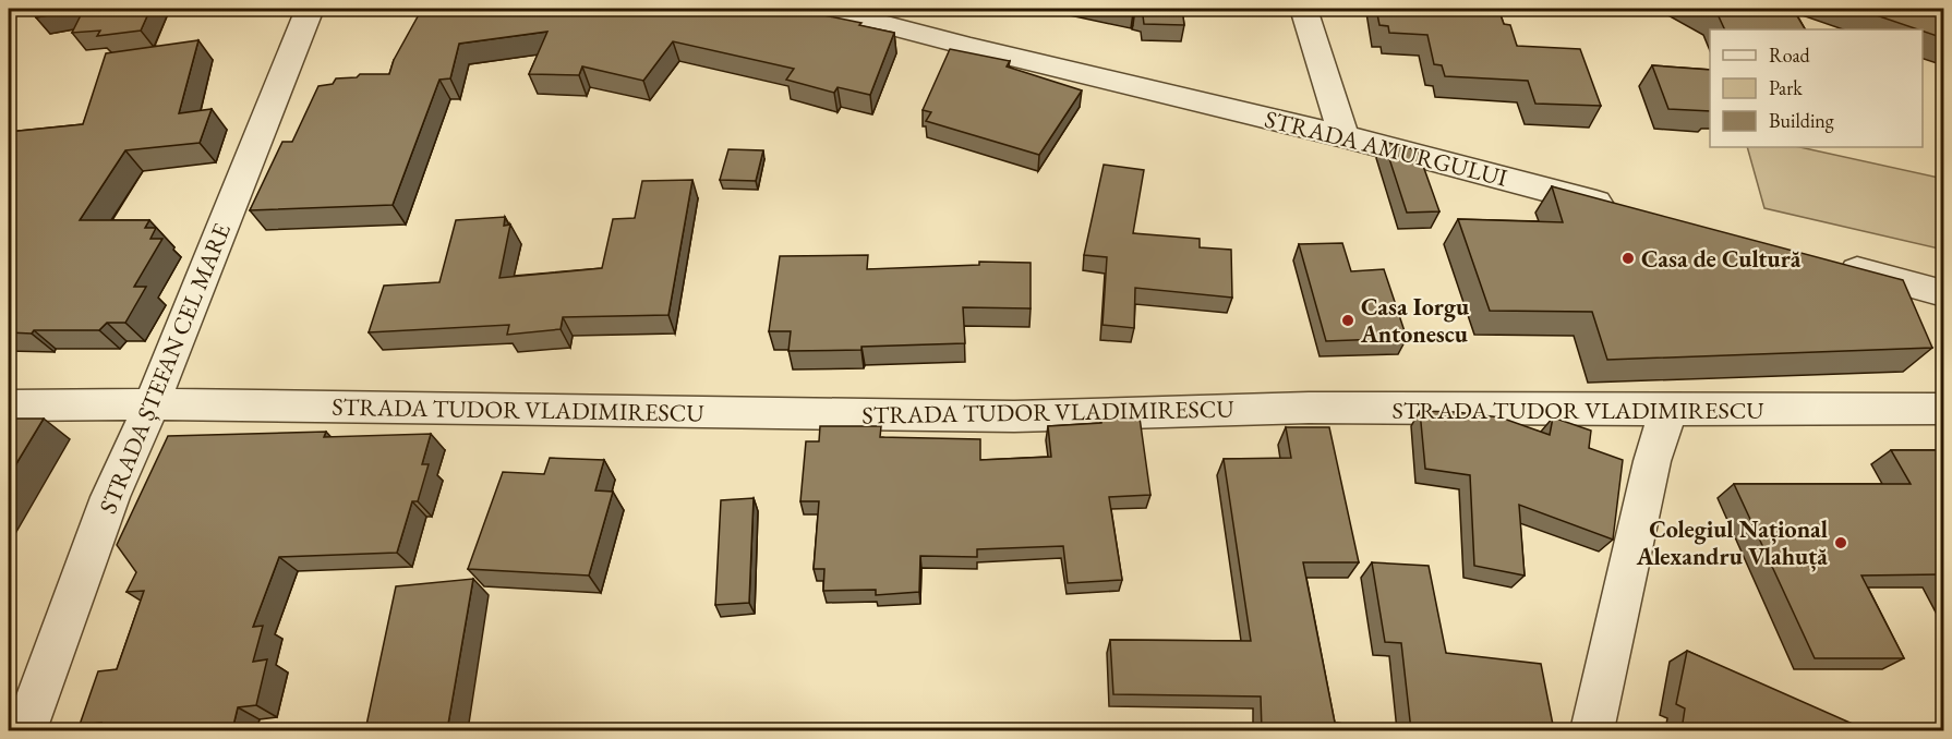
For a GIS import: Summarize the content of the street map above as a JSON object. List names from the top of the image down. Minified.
{"streets":{"street":["STRADA AMURGULUI","STRADA ȘTEFAN CEL MARE","STRADA TUDOR VLADIMIRESCU"]},"crossings":[["STRADA ȘTEFAN CEL MARE","STRADA TUDOR VLADIMIRESCU"]],"places":["Casa de Cultură","Casa Iorgu Antonescu","Colegiul Național Alexandru Vlahuță"],"legend":["Road","Park","Building"]}
